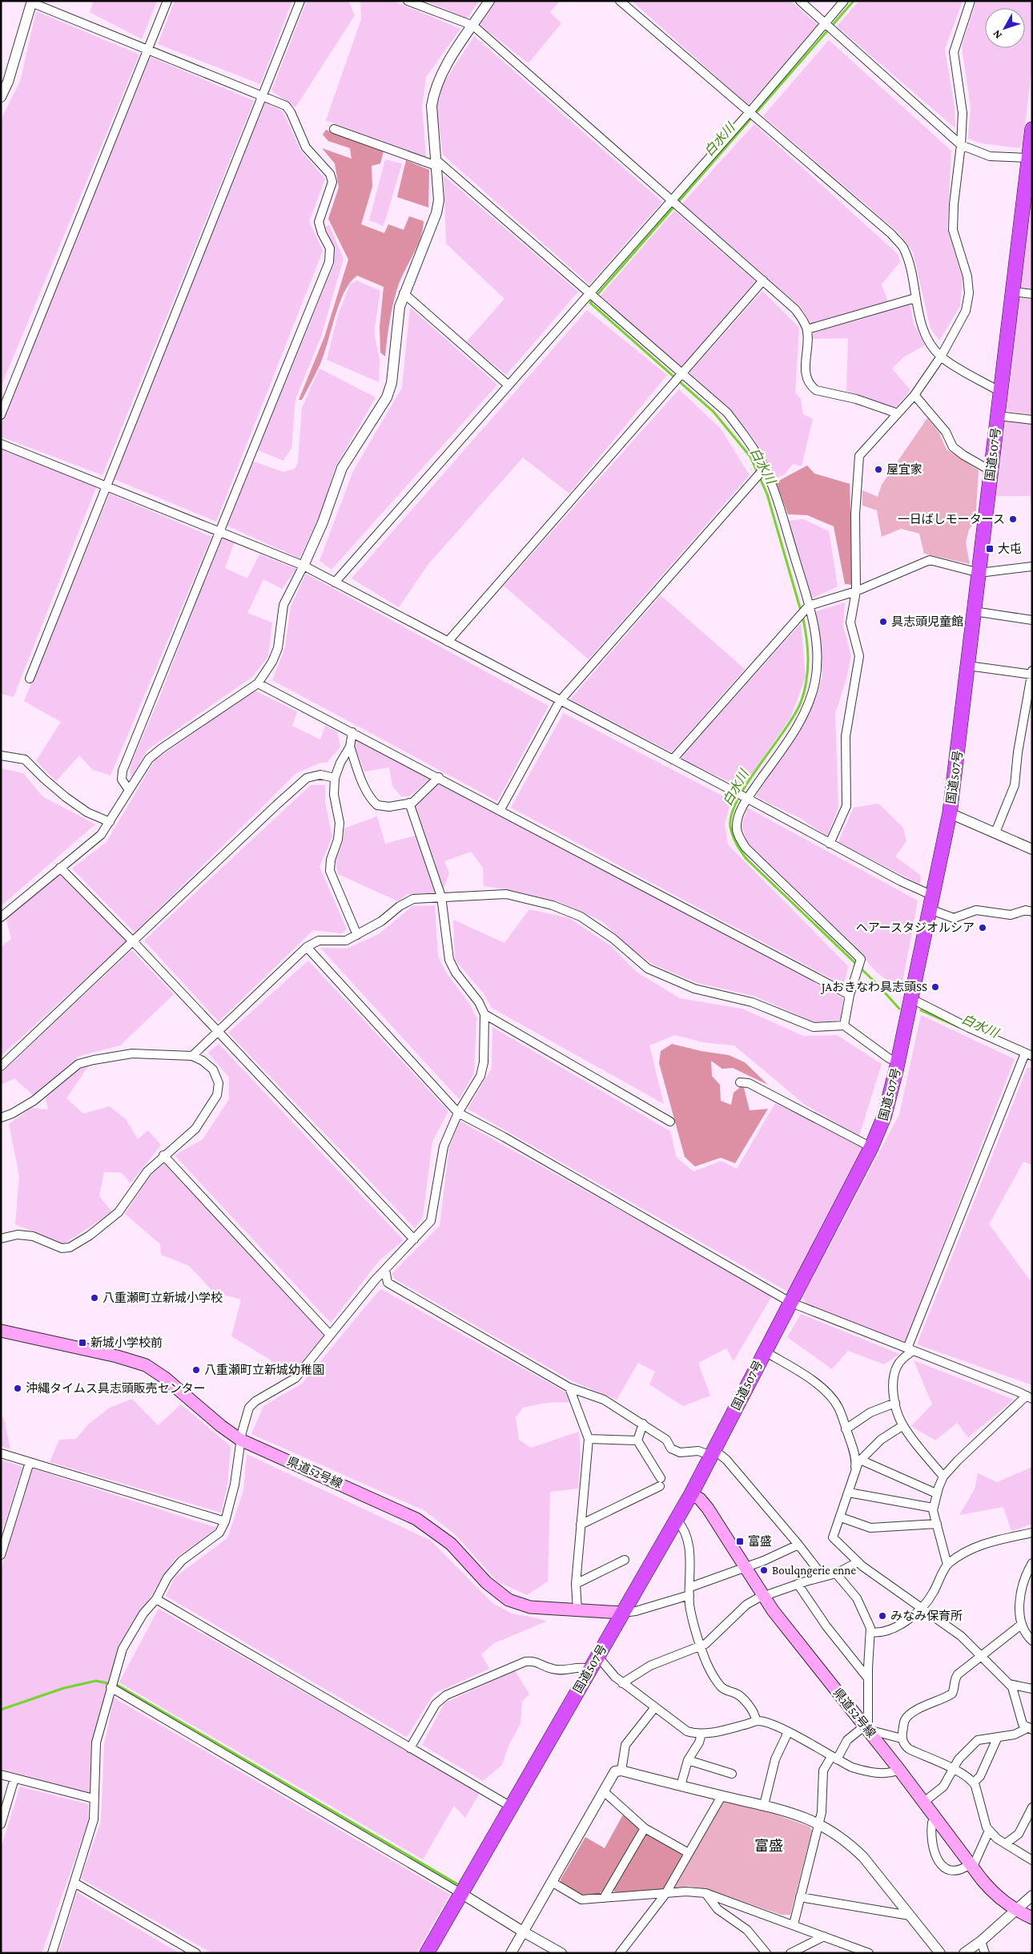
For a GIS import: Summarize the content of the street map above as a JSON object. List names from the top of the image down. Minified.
{"streets":{"highway":["国道507号"],"main road":["県道52号線"]},"crossings":[["国道507号","県道52号線"]],"districts":["富盛"],"water":["白水川"],"places":{"other":["屋宜家","一日ばしモータース","具志頭児童館","ヘアースタジオルシア","JAおきなわ具志頭SS","八重瀬町立新城小学校","八重瀬町立新城幼稚園","沖縄タイムス具志頭販売センター","Boulqngerie enne","みなみ保育所"],"transit":["大屯","新城小学校前","富盛"]},"north":"bottom left"}
